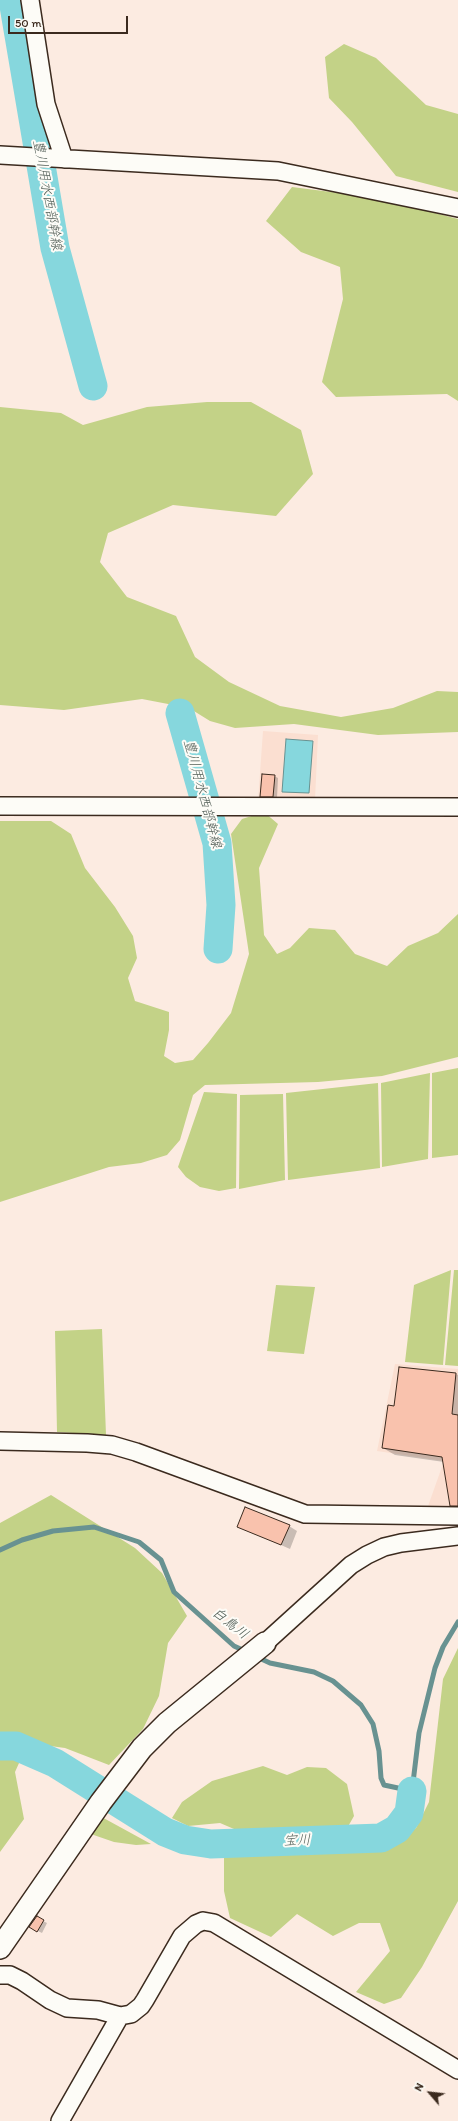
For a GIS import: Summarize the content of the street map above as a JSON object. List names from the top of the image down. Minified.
{"water":["豊川用水西部幹線","白鳥川","宝川"],"scale_bar":"50 m","north":"top left"}
